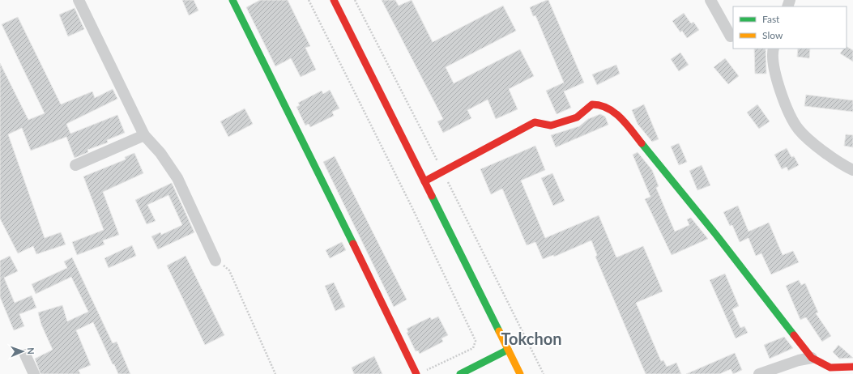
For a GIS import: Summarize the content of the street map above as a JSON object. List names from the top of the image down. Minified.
{"districts":["Tokchon"],"legend":["Fast","Slow"],"north":"right"}
